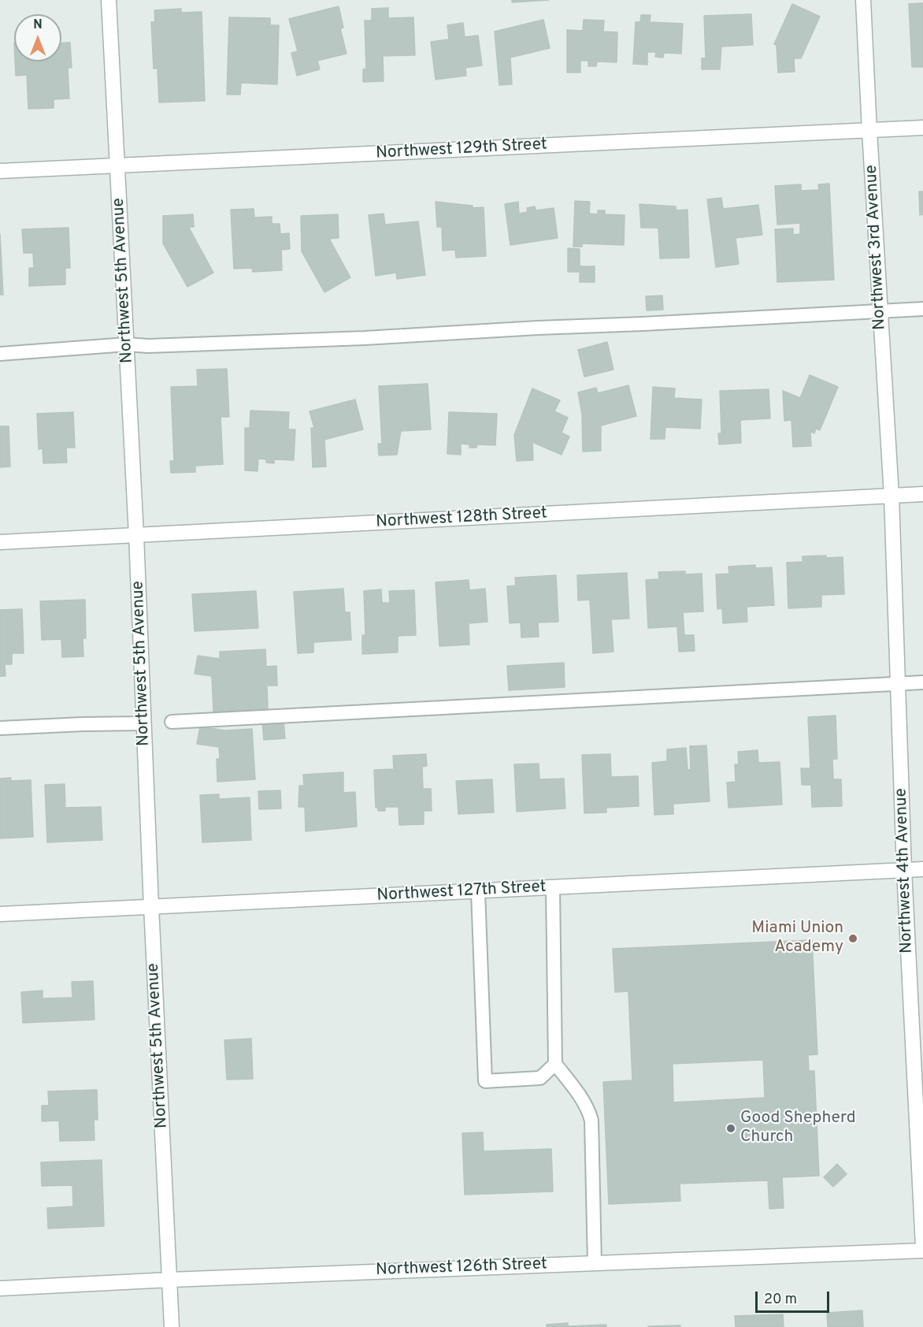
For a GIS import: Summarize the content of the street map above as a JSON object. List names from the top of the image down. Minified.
{"streets":{"street":["Northwest 129th Street","Northwest 3rd Avenue","Northwest 5th Avenue","Northwest 128th Street","Northwest 4th Avenue","Northwest 127th Street","Northwest 126th Street"]},"crossings":[["Northwest 129th Street","Northwest 3rd Avenue"],["Northwest 129th Street","Northwest 5th Avenue"],["Northwest 3rd Avenue","Northwest 128th Street"],["Northwest 3rd Avenue","Northwest 4th Avenue"],["Northwest 5th Avenue","Northwest 128th Street"],["Northwest 5th Avenue","Northwest 127th Street"],["Northwest 5th Avenue","Northwest 126th Street"],["Northwest 128th Street","Northwest 4th Avenue"],["Northwest 4th Avenue","Northwest 127th Street"]],"places":["Miami Union Academy","Good Shepherd Church"],"scale_bar":"20 m","north":"top"}
